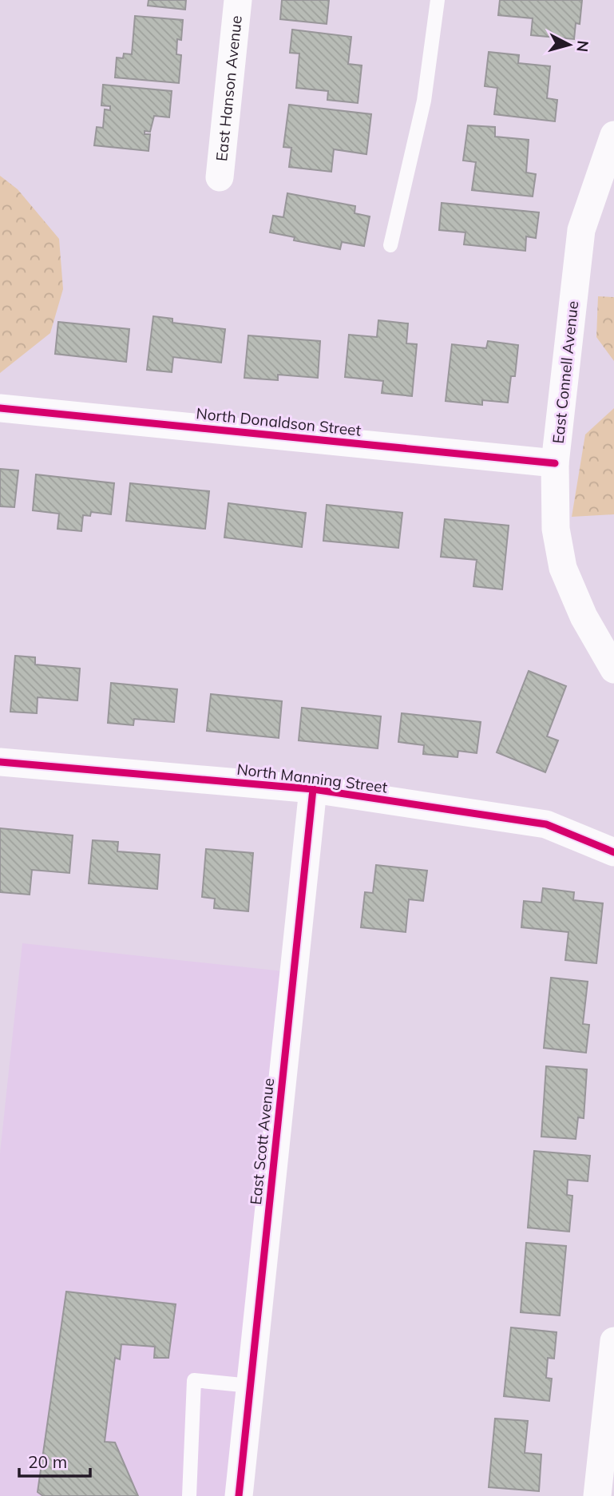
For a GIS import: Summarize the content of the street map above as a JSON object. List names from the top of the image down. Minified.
{"streets":{"street":["East Hanson Avenue","East Connell Avenue","North Donaldson Street","North Manning Street","East Scott Avenue"]},"crossings":[["East Connell Avenue","North Donaldson Street"],["North Manning Street","East Scott Avenue"]],"scale_bar":"20 m","north":"right"}
